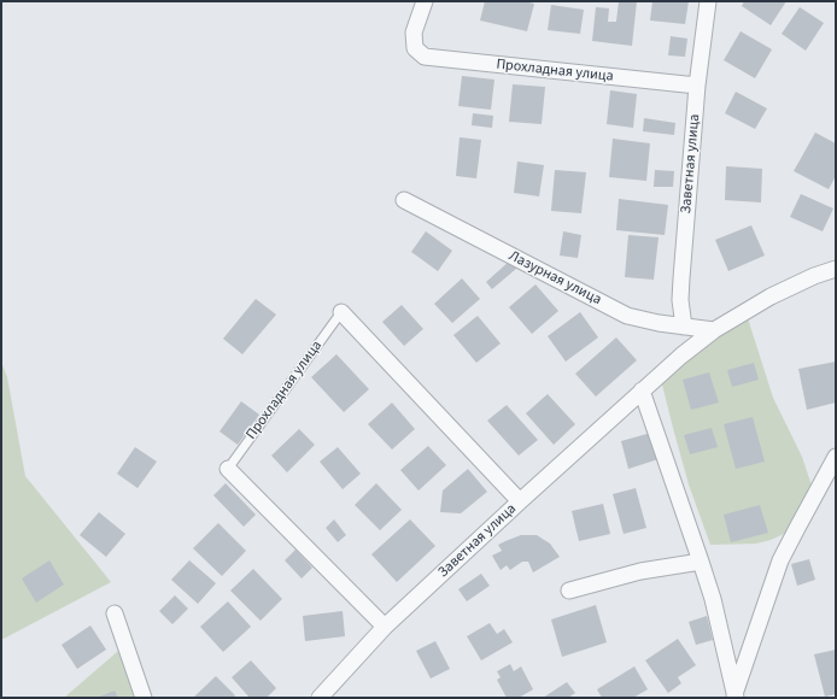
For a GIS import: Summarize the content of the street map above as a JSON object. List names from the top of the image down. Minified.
{"streets":{"street":["Прохладная улица","Заветная улица","Лазурная улица"]},"crossings":[["Прохладная улица","Заветная улица"],["Заветная улица","Лазурная улица"]]}
